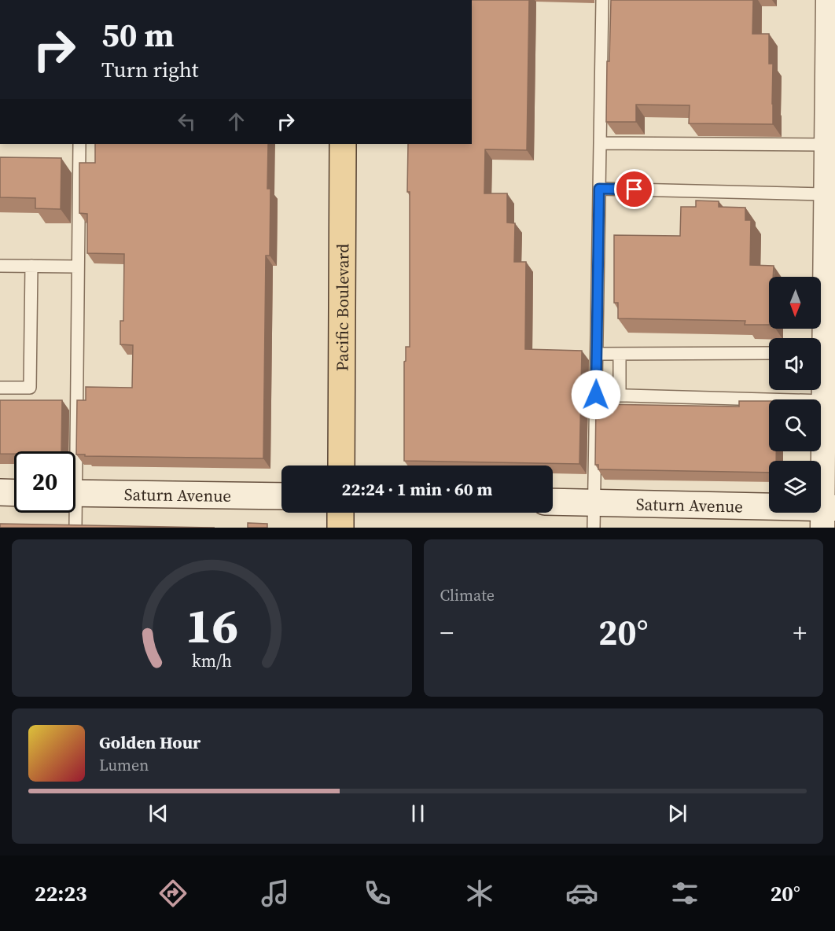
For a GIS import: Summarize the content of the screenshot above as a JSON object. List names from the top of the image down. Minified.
{"streets":{"main road":["Pacific Boulevard"],"street":["Saturn Avenue"]},"north":"bottom","page":{"turn":["50 m","Turn right"],"limit":"20","trip":"22:24 · 1 min · 60 m","tile":"Climate","heat":["−","20°","+"],"song":["Golden Hour","Lumen"],"tabs":["22:23","20°"],"gauge":["16","km/h"]}}
